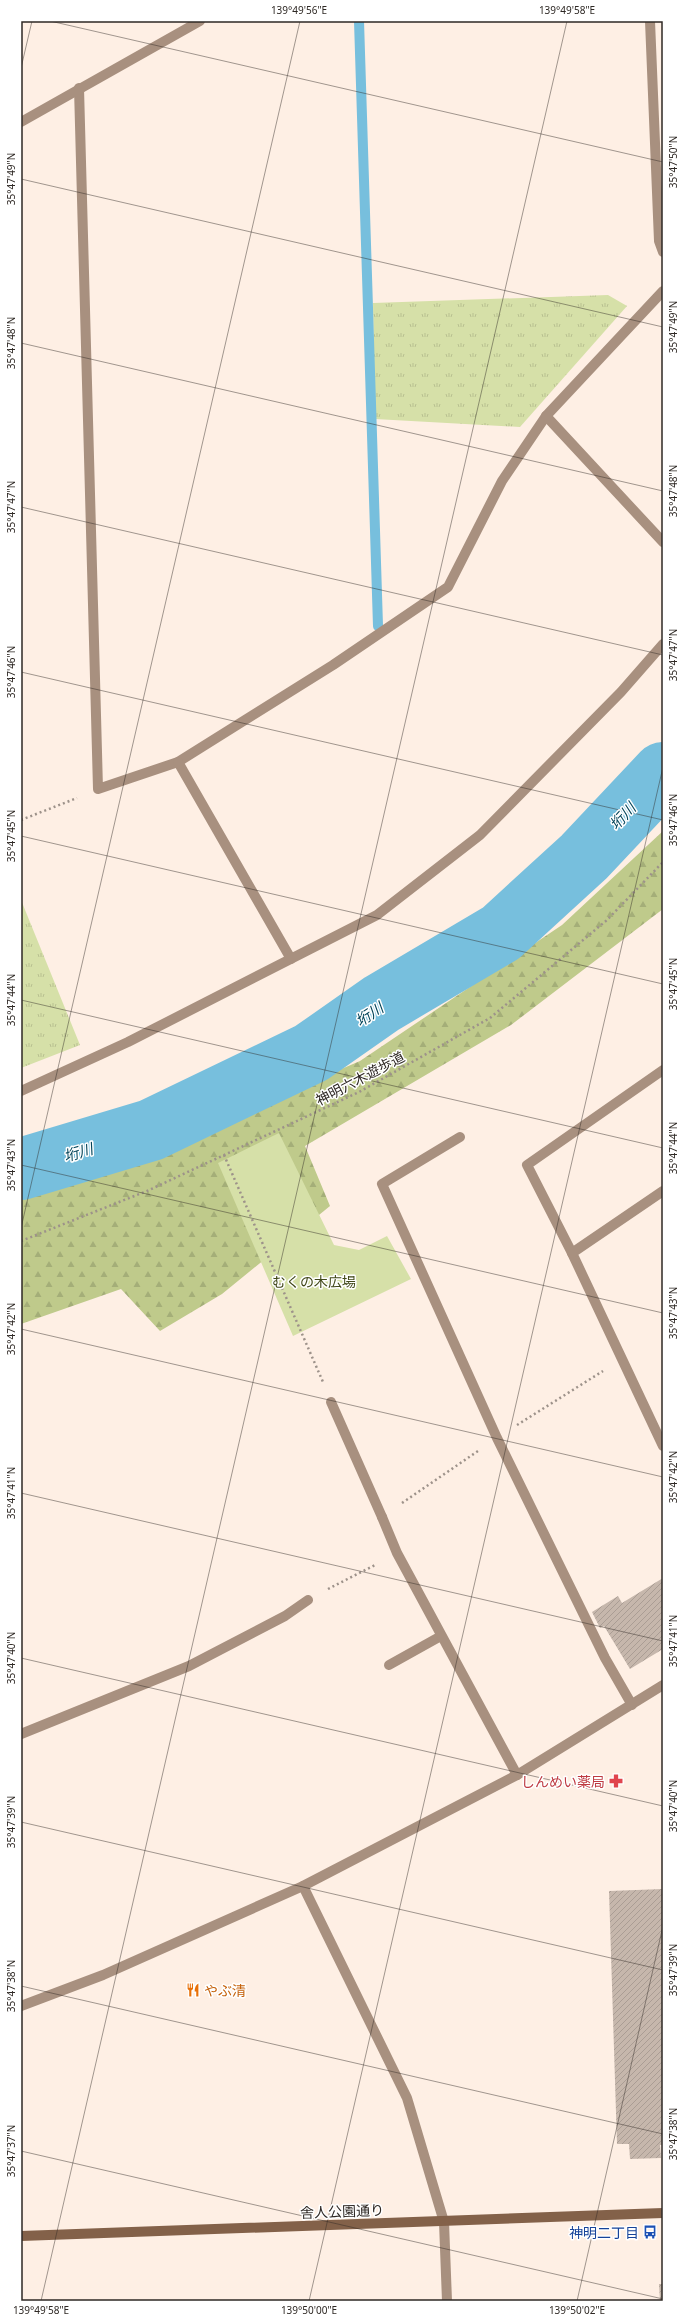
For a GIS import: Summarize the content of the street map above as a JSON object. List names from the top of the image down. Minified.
{"streets":{"street":["舎人公園通り"],"path":["神明六木遊歩道"]},"water":["垳川"],"parks":["むくの木広場"],"places":{"pharmacy":["しんめい薬局"],"restaurant":["やぶ清"],"bus stop":["神明二丁目"]},"coordinates":["139°49'56\"E","139°49'58\"E","35°47'50\"N","35°47'49\"N","35°47'48\"N","35°47'47\"N","35°47'46\"N","35°47'45\"N","35°47'44\"N","35°47'43\"N","35°47'42\"N","35°47'41\"N","35°47'40\"N","35°47'39\"N","35°47'38\"N","35°47'37\"N","139°50'00\"E","139°50'02\"E"]}
